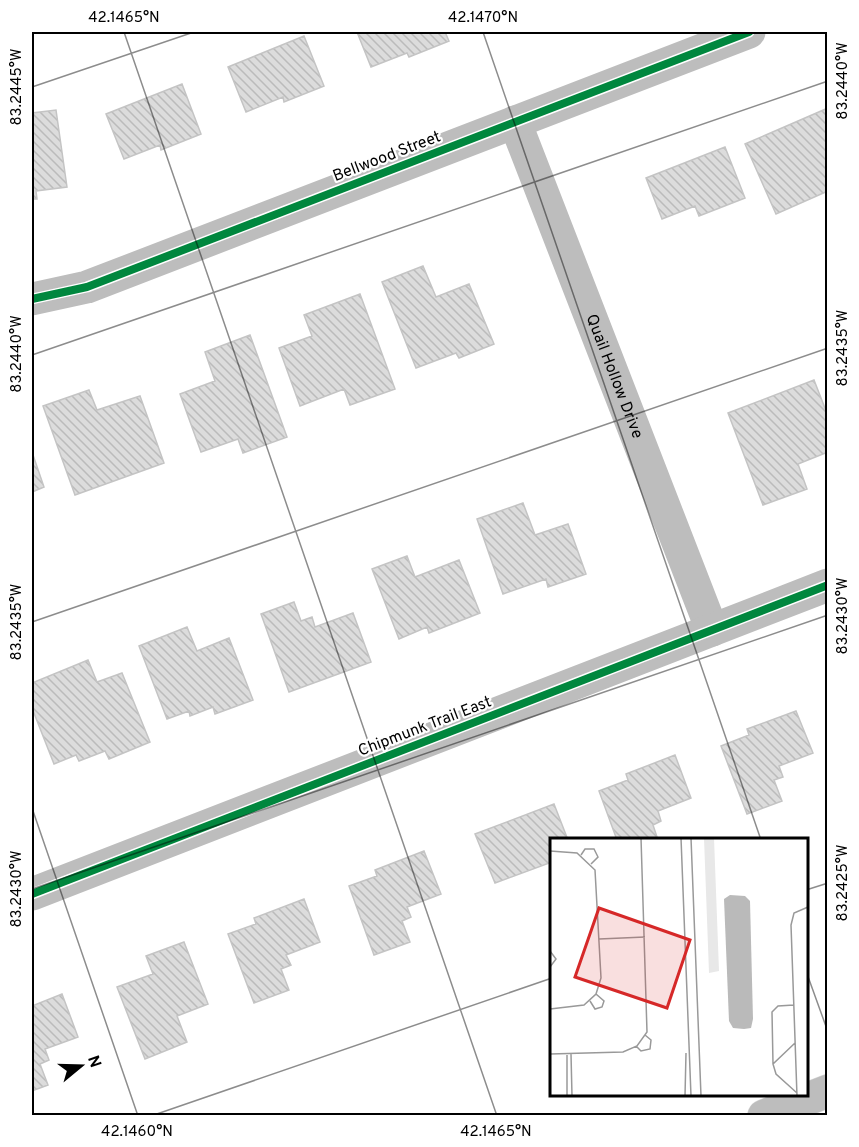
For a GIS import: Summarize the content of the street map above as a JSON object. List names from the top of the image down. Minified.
{"streets":{"main road":["Bellwood Street","Quail Hollow Drive","Chipmunk Trail East"]},"crossings":[["Bellwood Street","Quail Hollow Drive"],["Quail Hollow Drive","Chipmunk Trail East"]],"north":"right","coordinates":["42.1465°N","42.1470°N","83.2440°W","83.2445°W","83.2435°W","83.2430°W","83.2425°W","42.1460°N"]}
